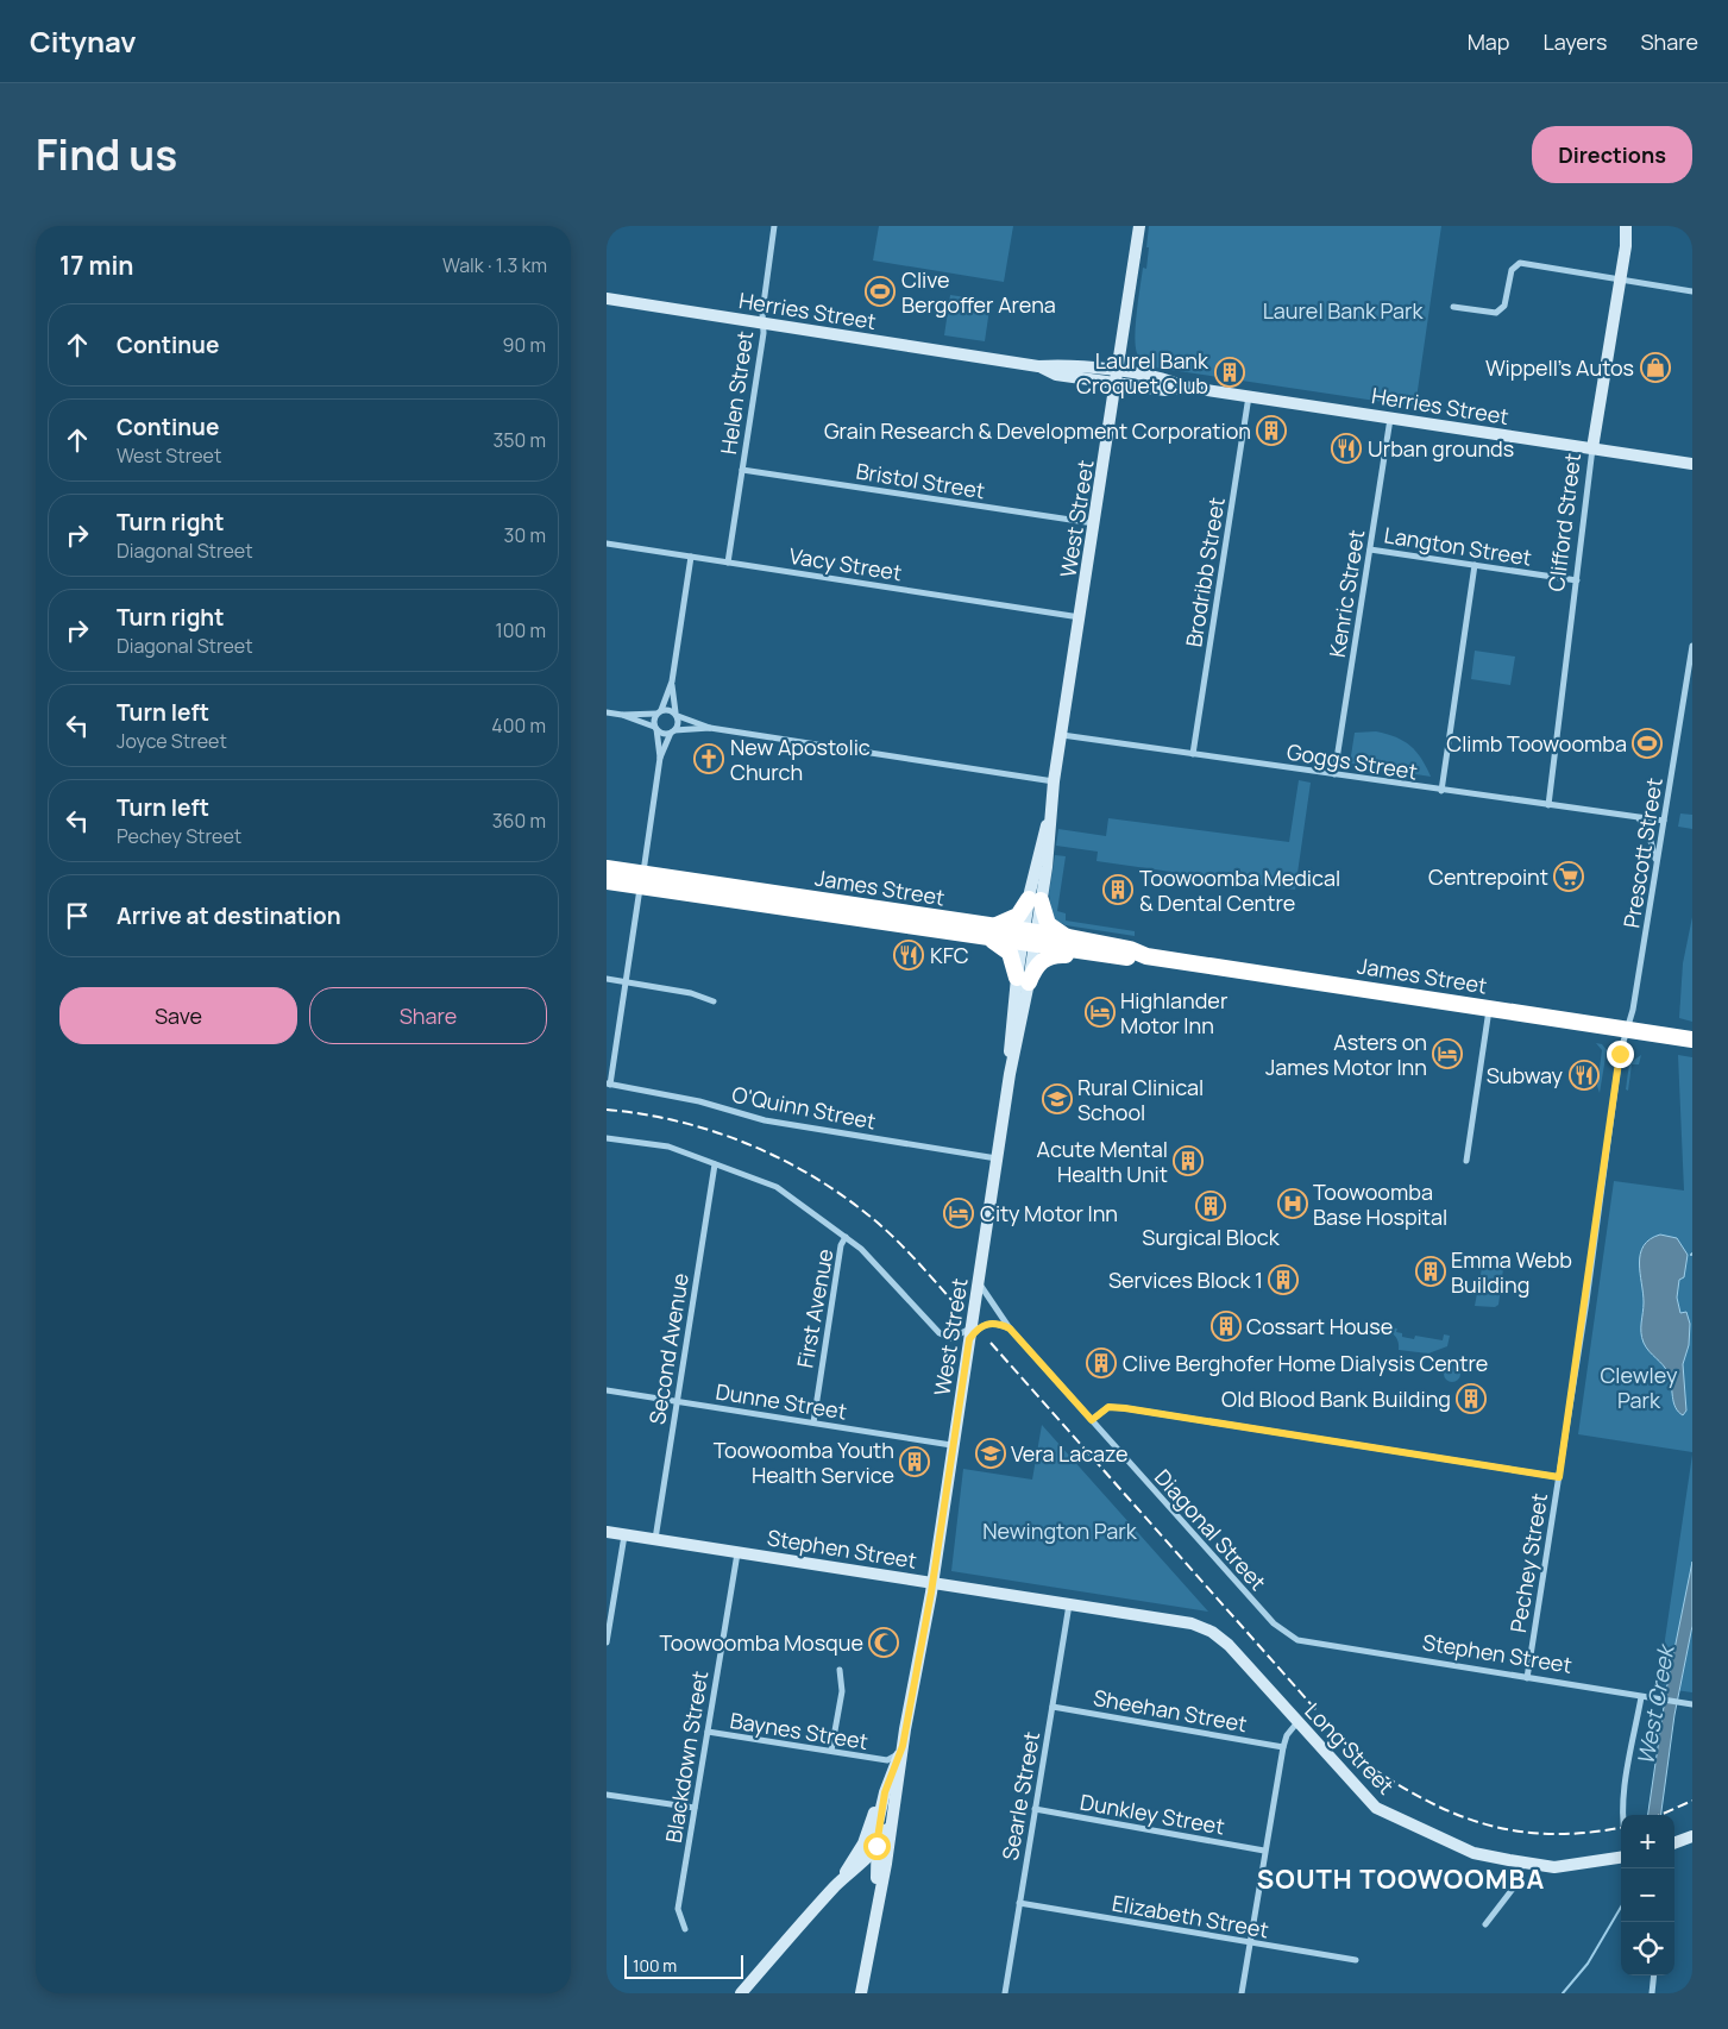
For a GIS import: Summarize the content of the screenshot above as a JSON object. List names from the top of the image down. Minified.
{"streets":{"highway":["James Street"],"main road":["Herries Street","West Street","Clifford Street","Stephen Street","Long Street"],"street":["Helen Street","Bristol Street","Langton Street","Vacy Street","Brodribb Street","Kenric Street","Goggs Street","Prescott Street","O'Quinn Street","First Avenue","Second Avenue","Dunne Street","Diagonal Street","Pechey Street","Sheehan Street","Baynes Street","Blackdown Street","Searle Street","Dunkley Street","Elizabeth Street"]},"crossings":[["Herries Street","Helen Street"],["Herries Street","West Street"],["Herries Street","Clifford Street"],["Herries Street","Brodribb Street"],["Herries Street","Kenric Street"],["Helen Street","Bristol Street"],["Helen Street","Vacy Street"],["Bristol Street","West Street"],["West Street","Vacy Street"],["West Street","Goggs Street"],["West Street","James Street"],["West Street","O'Quinn Street"],["West Street","Dunne Street"],["West Street","Diagonal Street"],["West Street","Stephen Street"],["West Street","Baynes Street"],["Clifford Street","Langton Street"],["Clifford Street","Goggs Street"],["Langton Street","Kenric Street"],["Brodribb Street","Goggs Street"],["Kenric Street","Goggs Street"],["Goggs Street","Prescott Street"],["Prescott Street","James Street"],["Prescott Street","Pechey Street"],["James Street","Pechey Street"],["First Avenue","Dunne Street"],["Second Avenue","Dunne Street"],["Second Avenue","Stephen Street"],["Diagonal Street","Stephen Street"],["Stephen Street","Pechey Street"],["Stephen Street","Long Street"],["Stephen Street","Blackdown Street"],["Stephen Street","Searle Street"],["Sheehan Street","Searle Street"],["Baynes Street","Blackdown Street"],["Searle Street","Dunkley Street"],["Searle Street","Elizabeth Street"]],"districts":["SOUTH TOOWOOMBA"],"water":["West Creek"],"parks":["Laurel Bank Park","Clewley Park","Newington Park"],"places":{"sports":["Clive Bergoffer Arena","Climb Toowoomba"],"shop":["Wippell's Autos"],"building":["Laurel Bank Croquet Club","Grain Research & Development Corporation","Toowoomba Medical & Dental Centre","Acute Mental Health Unit","Surgical Block","Emma Webb Building","Services Block 1","Cossart House","Clive Berghofer Home Dialysis Centre","Old Blood Bank Building","Toowoomba Youth Health Service"],"restaurant":["Urban grounds","KFC","Subway"],"church":["New Apostolic Church"],"supermarket":["Centrepoint"],"hotel":["Highlander Motor Inn","Asters on James Motor Inn","City Motor Inn"],"school or university":["Rural Clinical School","Vera Lacaze"],"hospital":["Toowoomba Base Hospital"],"mosque":["Toowoomba Mosque"]},"scale_bar":"100 m","page":{"header":"Citynav","nav":["Map","Layers","Share"],"title":"Find us","buttons":["Directions",["Save","Share"]],"heading":["17 min","Walk · 1.3 km"],"list":[["Continue","90 m"],["Continue","West Street","350 m"],["Turn right","Diagonal Street","30 m"],["Turn right","Diagonal Street","100 m"],["Turn left","Joyce Street","400 m"],["Turn left","Pechey Street","360 m"],"Arrive at destination"],"map_buttons":["+","−"],"scale":"100 m"}}
